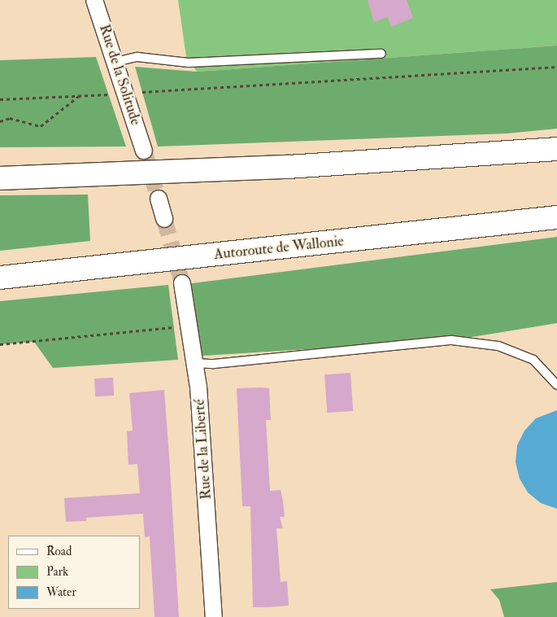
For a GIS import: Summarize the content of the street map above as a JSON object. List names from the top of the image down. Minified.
{"streets":{"highway":["Autoroute de Wallonie"],"street":["Rue de la Solitude","Rue de la Liberté"]},"legend":["Road","Park","Water"]}
